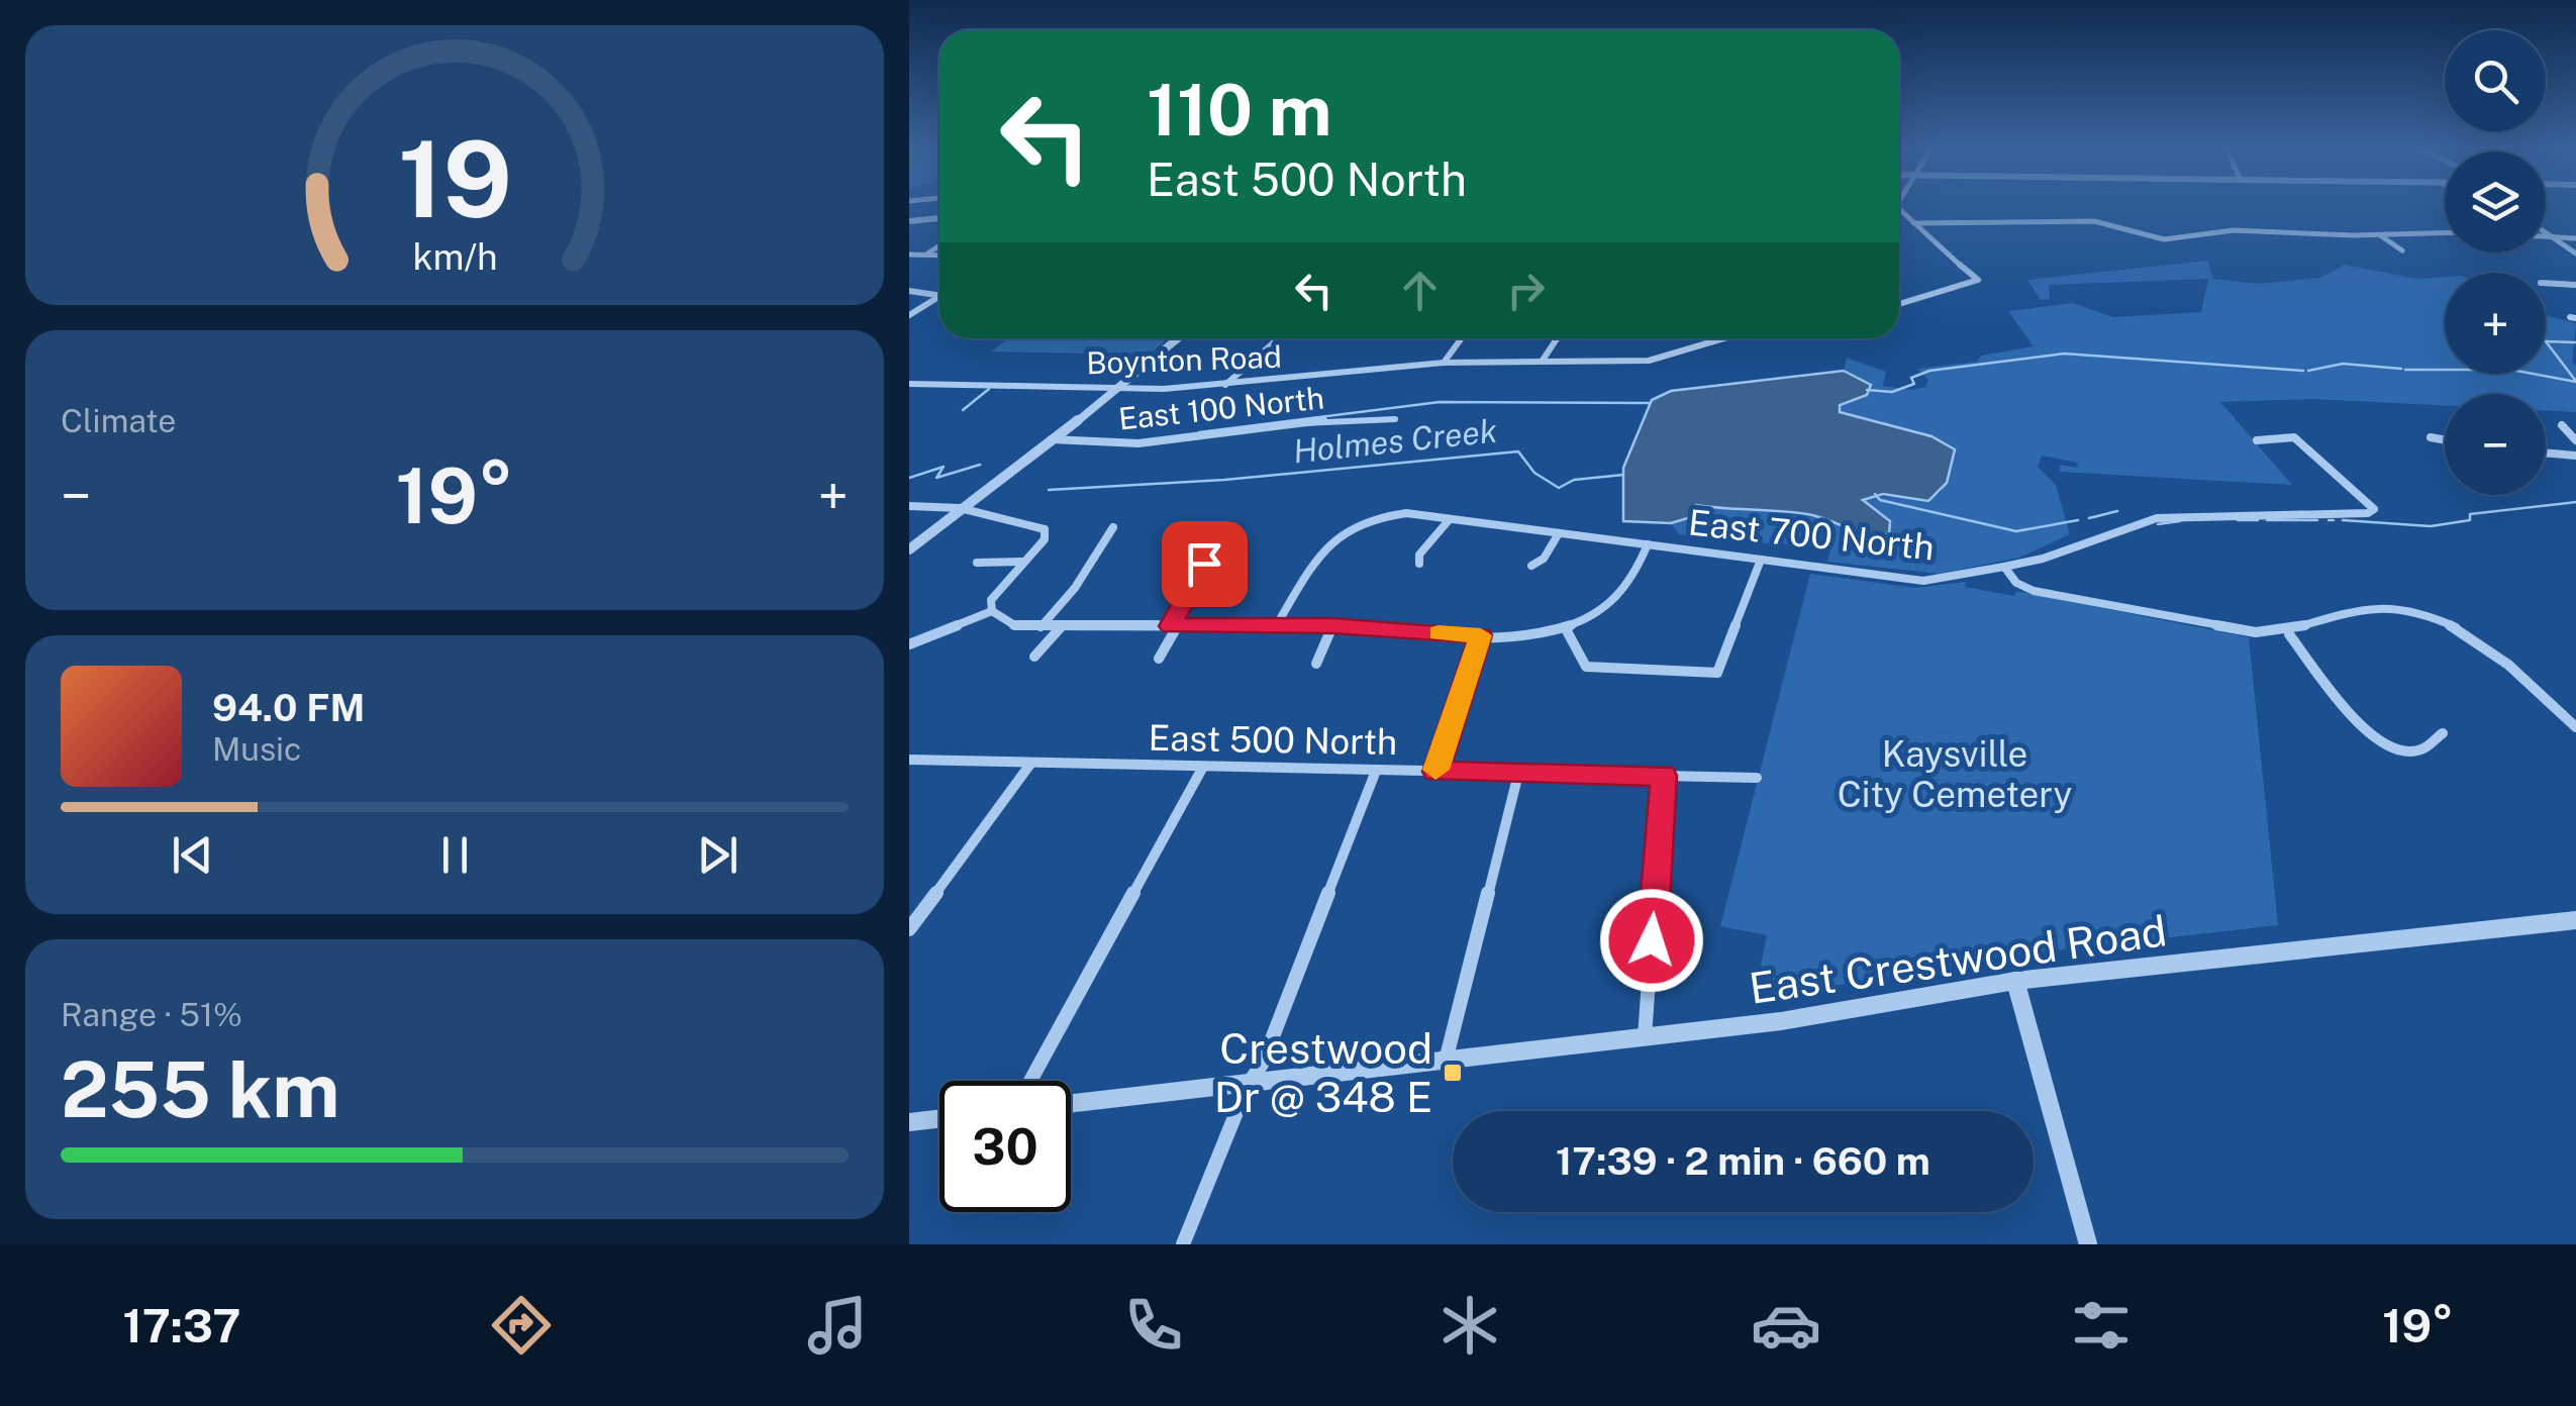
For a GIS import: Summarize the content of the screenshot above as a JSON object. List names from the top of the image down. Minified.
{"streets":{"street":["Boynton Road","East 100 North","East 700 North","East 500 North","East Crestwood Road"]},"water":["Holmes Creek"],"parks":["Kaysville City Cemetery"],"places":{"transit":["Crestwood Dr @ 348 E"]},"page":{"map_buttons":["+","−"],"turn":["110 m","East 500 North"],"tile":["Climate",["Range · 51%","255 km"]],"heat":["−","19°","+"],"song":["94.0 FM","Music"],"limit":"30","trip":"17:39 · 2 min · 660 m","tabs":["17:37","19°"],"gauge":["19","km/h"]}}
